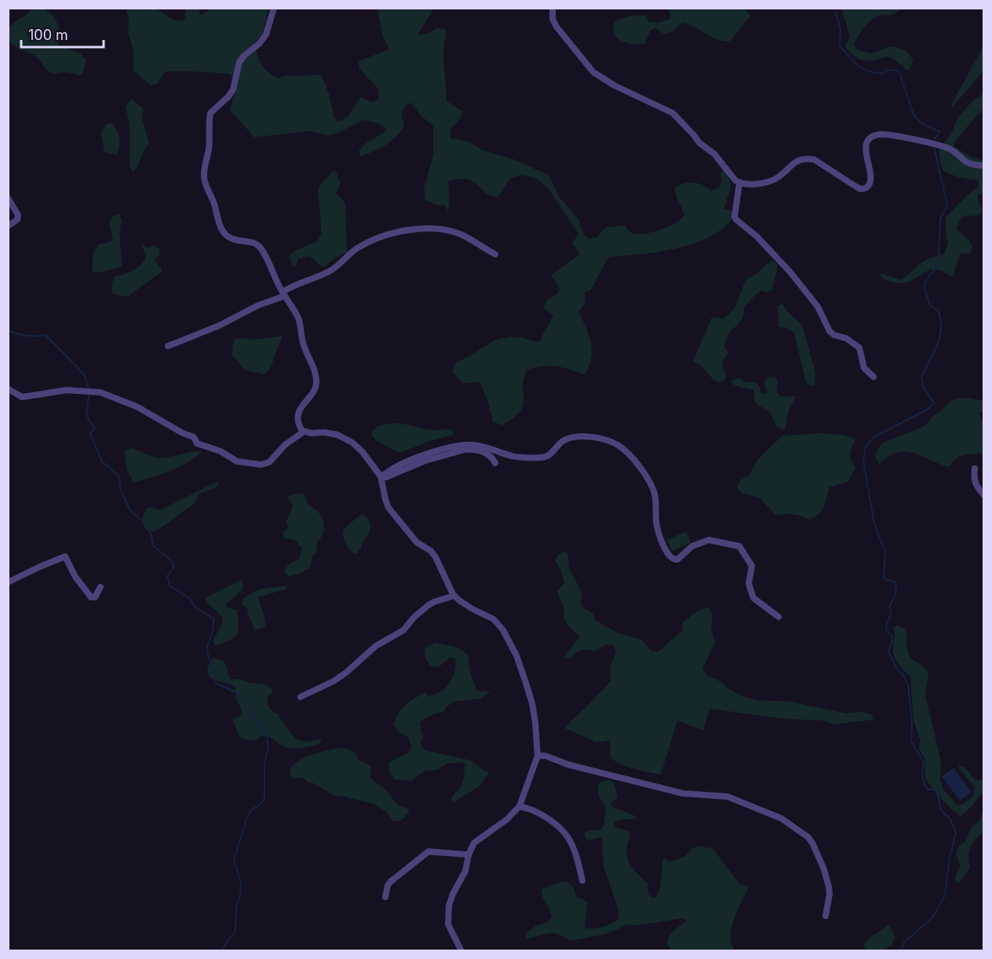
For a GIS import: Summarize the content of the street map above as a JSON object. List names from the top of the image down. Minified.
{"scale_bar":"100 m"}
